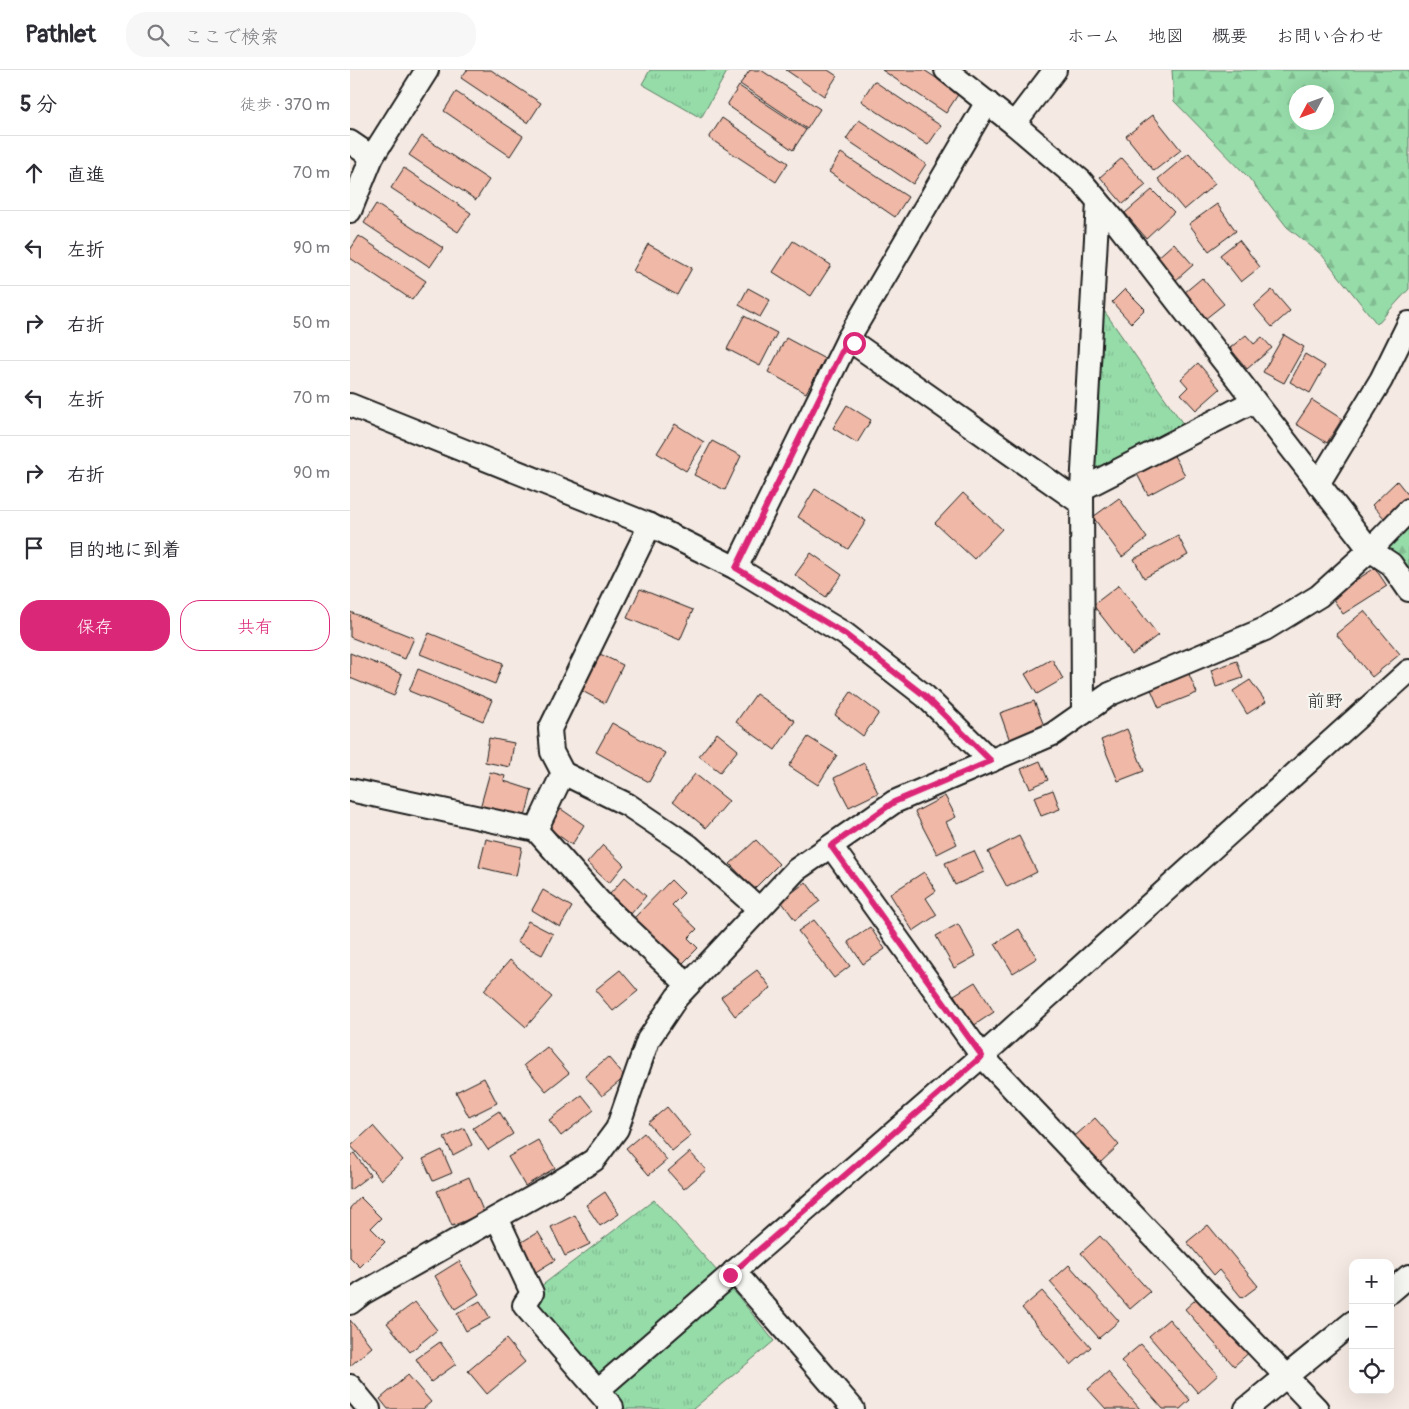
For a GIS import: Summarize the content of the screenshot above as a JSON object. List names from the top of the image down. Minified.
{"districts":["前野"],"north":"bottom left","page":{"header":"Pathlet","search":"ここで検索","nav":["ホーム","地図","概要","お問い合わせ"],"heading":["5 分","徒歩 · 370 m"],"list":[["直進","70 m"],["左折","90 m"],["右折","50 m"],["左折","70 m"],["右折","90 m"],"目的地に到着"],"buttons":["保存","共有"],"map_buttons":["+","−"]}}
